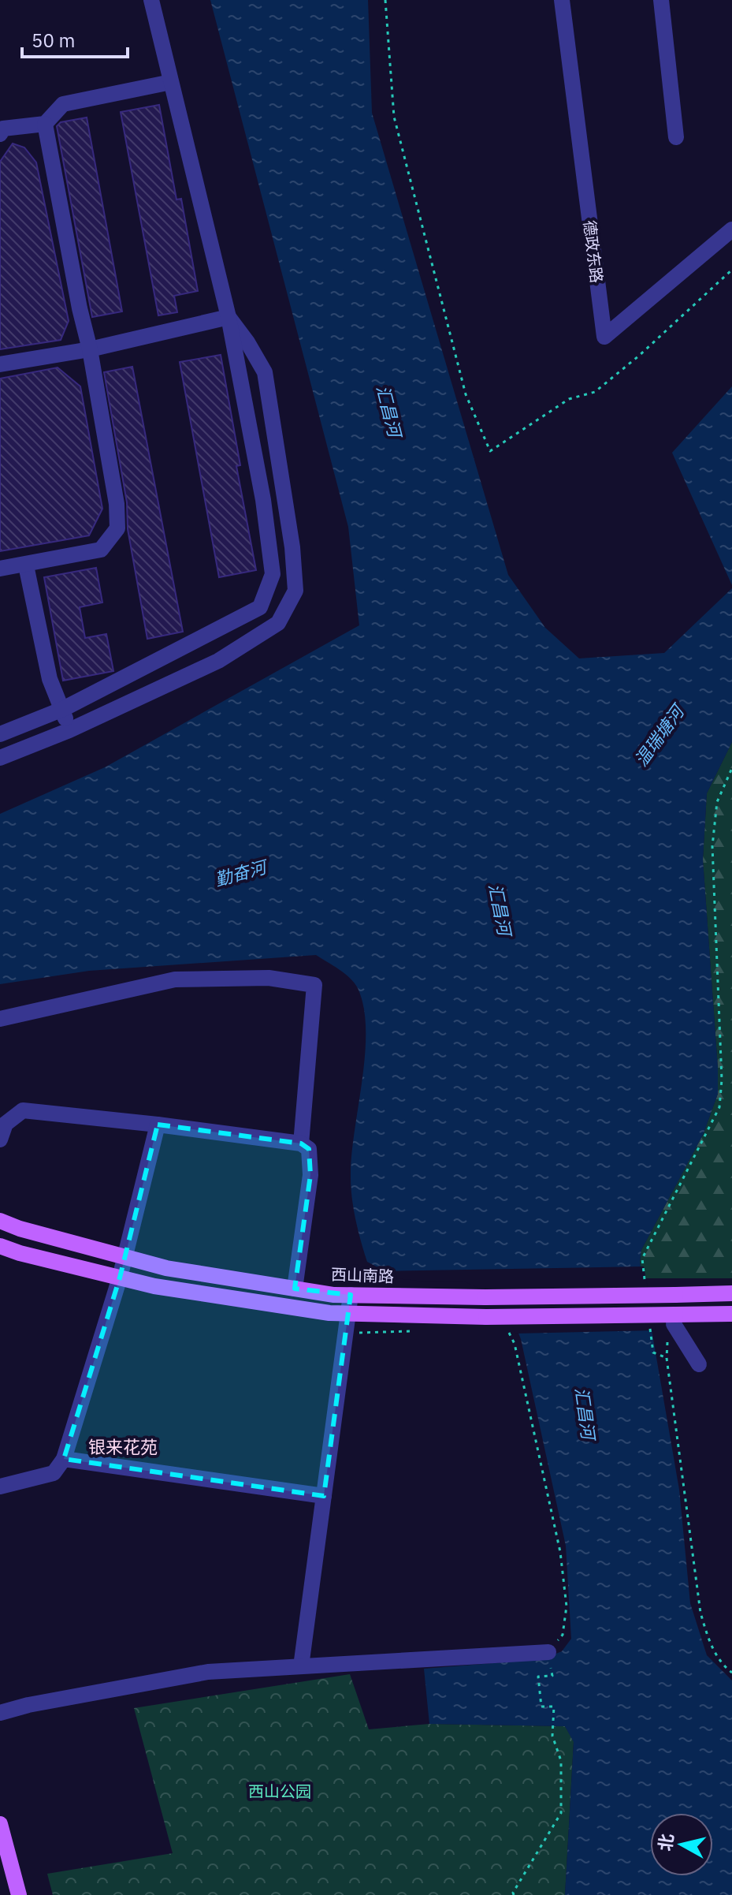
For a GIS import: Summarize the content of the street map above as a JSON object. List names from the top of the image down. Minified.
{"streets":{"main road":["西山南路"],"street":["德政东路"]},"districts":["银来花苑"],"water":["汇昌河","温瑞塘河","勤奋河"],"parks":["西山公园"],"scale_bar":"50 m","north":"left"}
